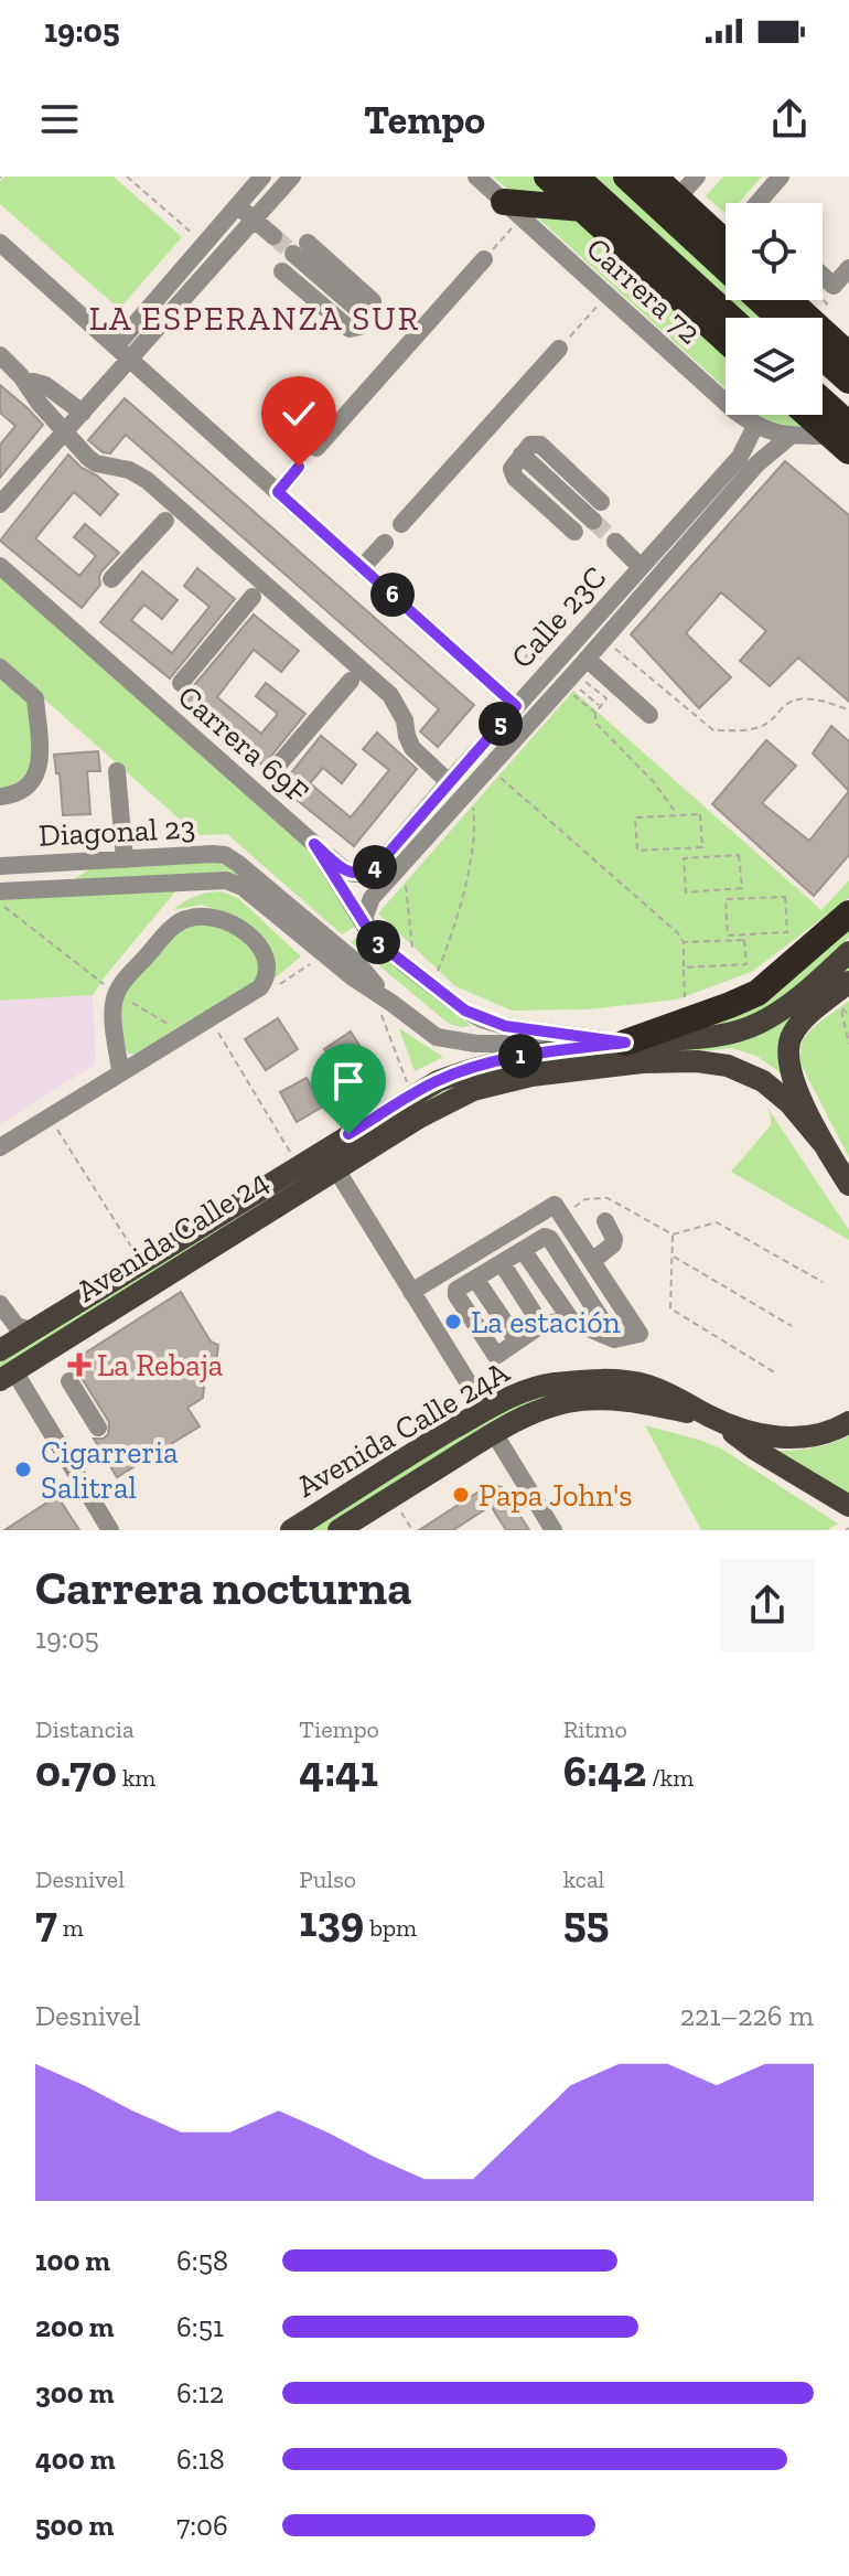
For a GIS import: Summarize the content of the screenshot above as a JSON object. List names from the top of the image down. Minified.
{"streets":{"main road":["Avenida Calle 24","Avenida Calle 24A"],"street":["Carrera 72","Calle 23C","Carrera 69F","Diagonal 23"]},"crossings":[["Carrera 72","Calle 23C"],["Calle 23C","Carrera 69F"],["Carrera 69F","Diagonal 23"],["Carrera 69F","Avenida Calle 24"],["Diagonal 23","Avenida Calle 24"]],"districts":["LA ESPERANZA SUR"],"places":{"other":["La estación","Cigarreria Salitral","Papa John's"],"health":["La Rebaja"]},"page":{"status":"19:05","header":"Tempo","pins":["6","5","4","3","1"],"heading":["Carrera nocturna","19:05"],"stats":[["Distancia","0.70 km"],["Tiempo","4:41"],["Ritmo","6:42 /km"],["Desnivel","7 m"],["Pulso","139 bpm"],["kcal","55"]],"chart":["Desnivel","221–226 m"],"list":[{"name":"100 m","note":"6:58"},{"name":"200 m","note":"6:51"},{"name":"300 m","note":"6:12"},{"name":"400 m","note":"6:18"},{"name":"500 m","note":"7:06"}]}}
